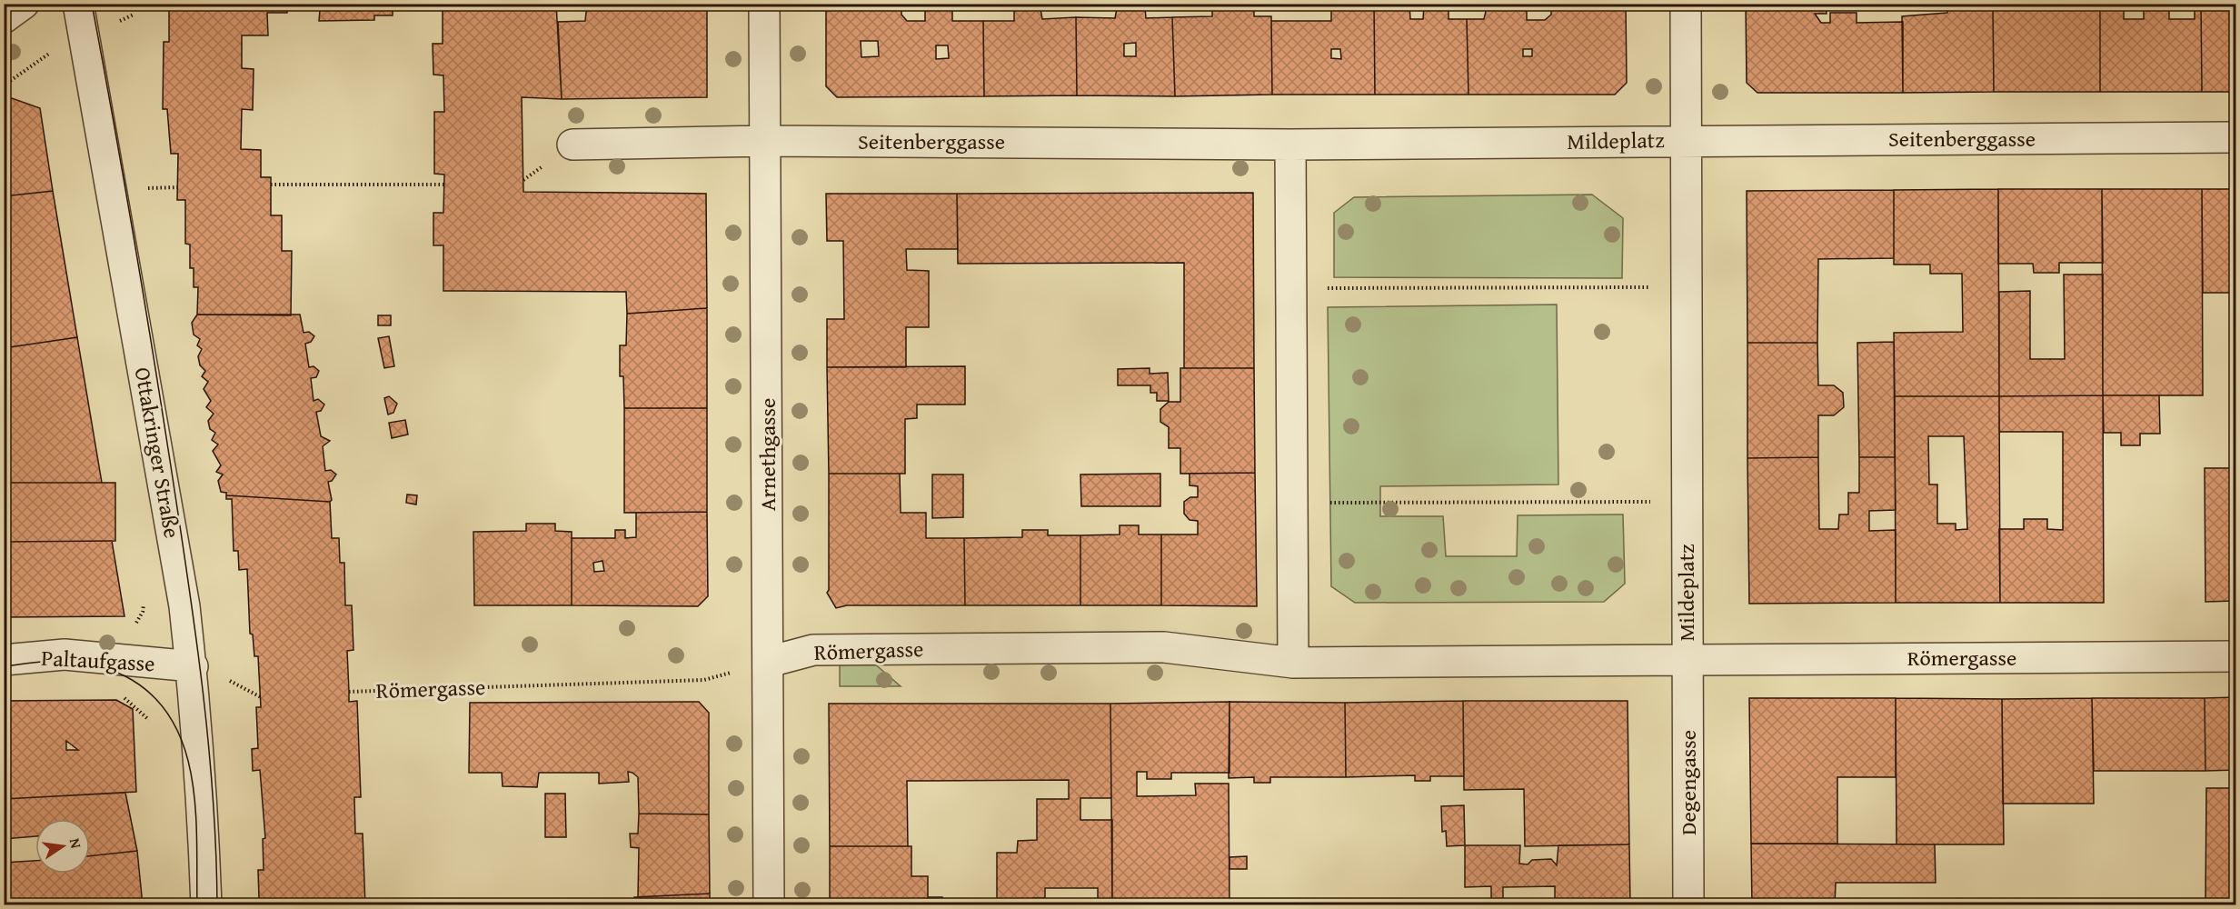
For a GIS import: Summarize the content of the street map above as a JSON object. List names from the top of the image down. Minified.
{"streets":{"street":["Seitenberggasse","Mildeplatz","Ottakringer Straße","Arnethgasse","Römergasse","Paltaufgasse","Degengasse"]},"crossings":[["Seitenberggasse","Mildeplatz"],["Seitenberggasse","Arnethgasse"],["Mildeplatz","Römergasse"],["Mildeplatz","Degengasse"],["Ottakringer Straße","Paltaufgasse"],["Arnethgasse","Römergasse"],["Römergasse","Degengasse"]],"north":"right"}
